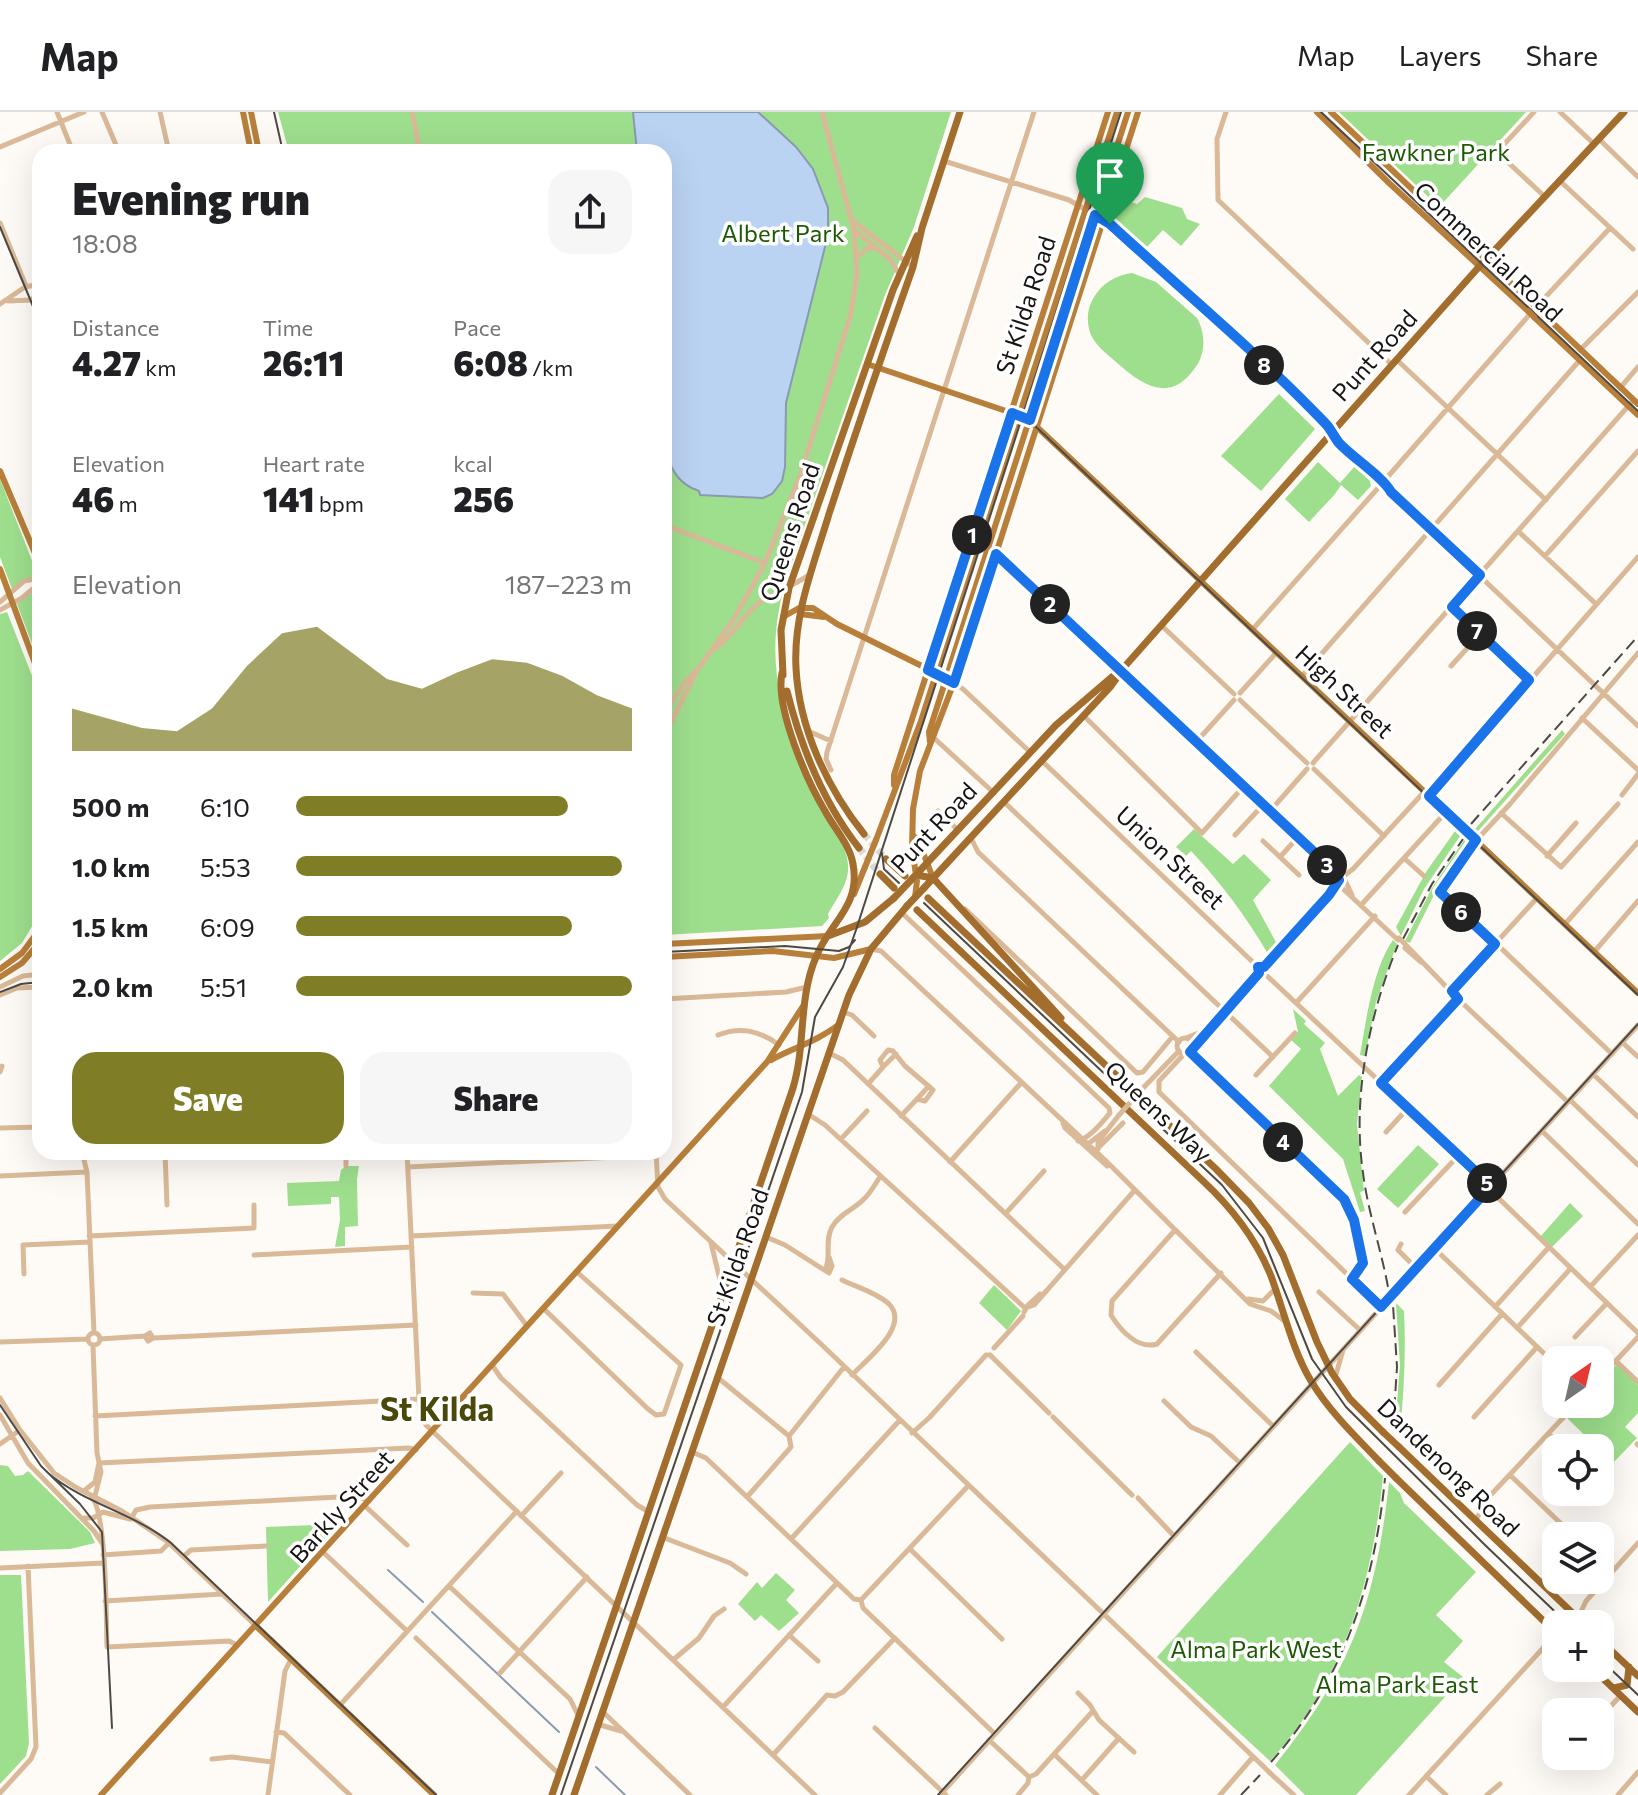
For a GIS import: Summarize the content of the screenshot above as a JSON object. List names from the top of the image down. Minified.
{"streets":{"highway":["St Kilda Road","Punt Road","Queens Road","Union Street","Queens Way","Dandenong Road"],"main road":["Commercial Road","High Street","Barkly Street"]},"crossings":[["Commercial Road","Punt Road"],["St Kilda Road","Punt Road"],["St Kilda Road","High Street"],["St Kilda Road","Union Street"],["St Kilda Road","Barkly Street"],["Punt Road","High Street"],["Punt Road","Union Street"],["Queens Road","High Street"],["Queens Road","Union Street"],["Queens Way","Dandenong Road"]],"districts":["St Kilda"],"parks":["Fawkner Park","Albert Park","Alma Park West","Alma Park East"],"north":"top right","page":{"header":"Map","nav":["Map","Layers","Share"],"heading":["Evening run","18:08"],"stats":[["Distance","4.27 km"],["Time","26:11"],["Pace","6:08 /km"],["Elevation","46 m"],["Heart rate","141 bpm"],["kcal","256"]],"pins":["8","1","2","7","3","6","4","5"],"chart":["Elevation","187–223 m"],"list":[{"name":"500 m","note":"6:10"},{"name":"1.0 km","note":"5:53"},{"name":"1.5 km","note":"6:09"},{"name":"2.0 km","note":"5:51"}],"buttons":["Save","Share"],"map_buttons":["+","−"]}}
